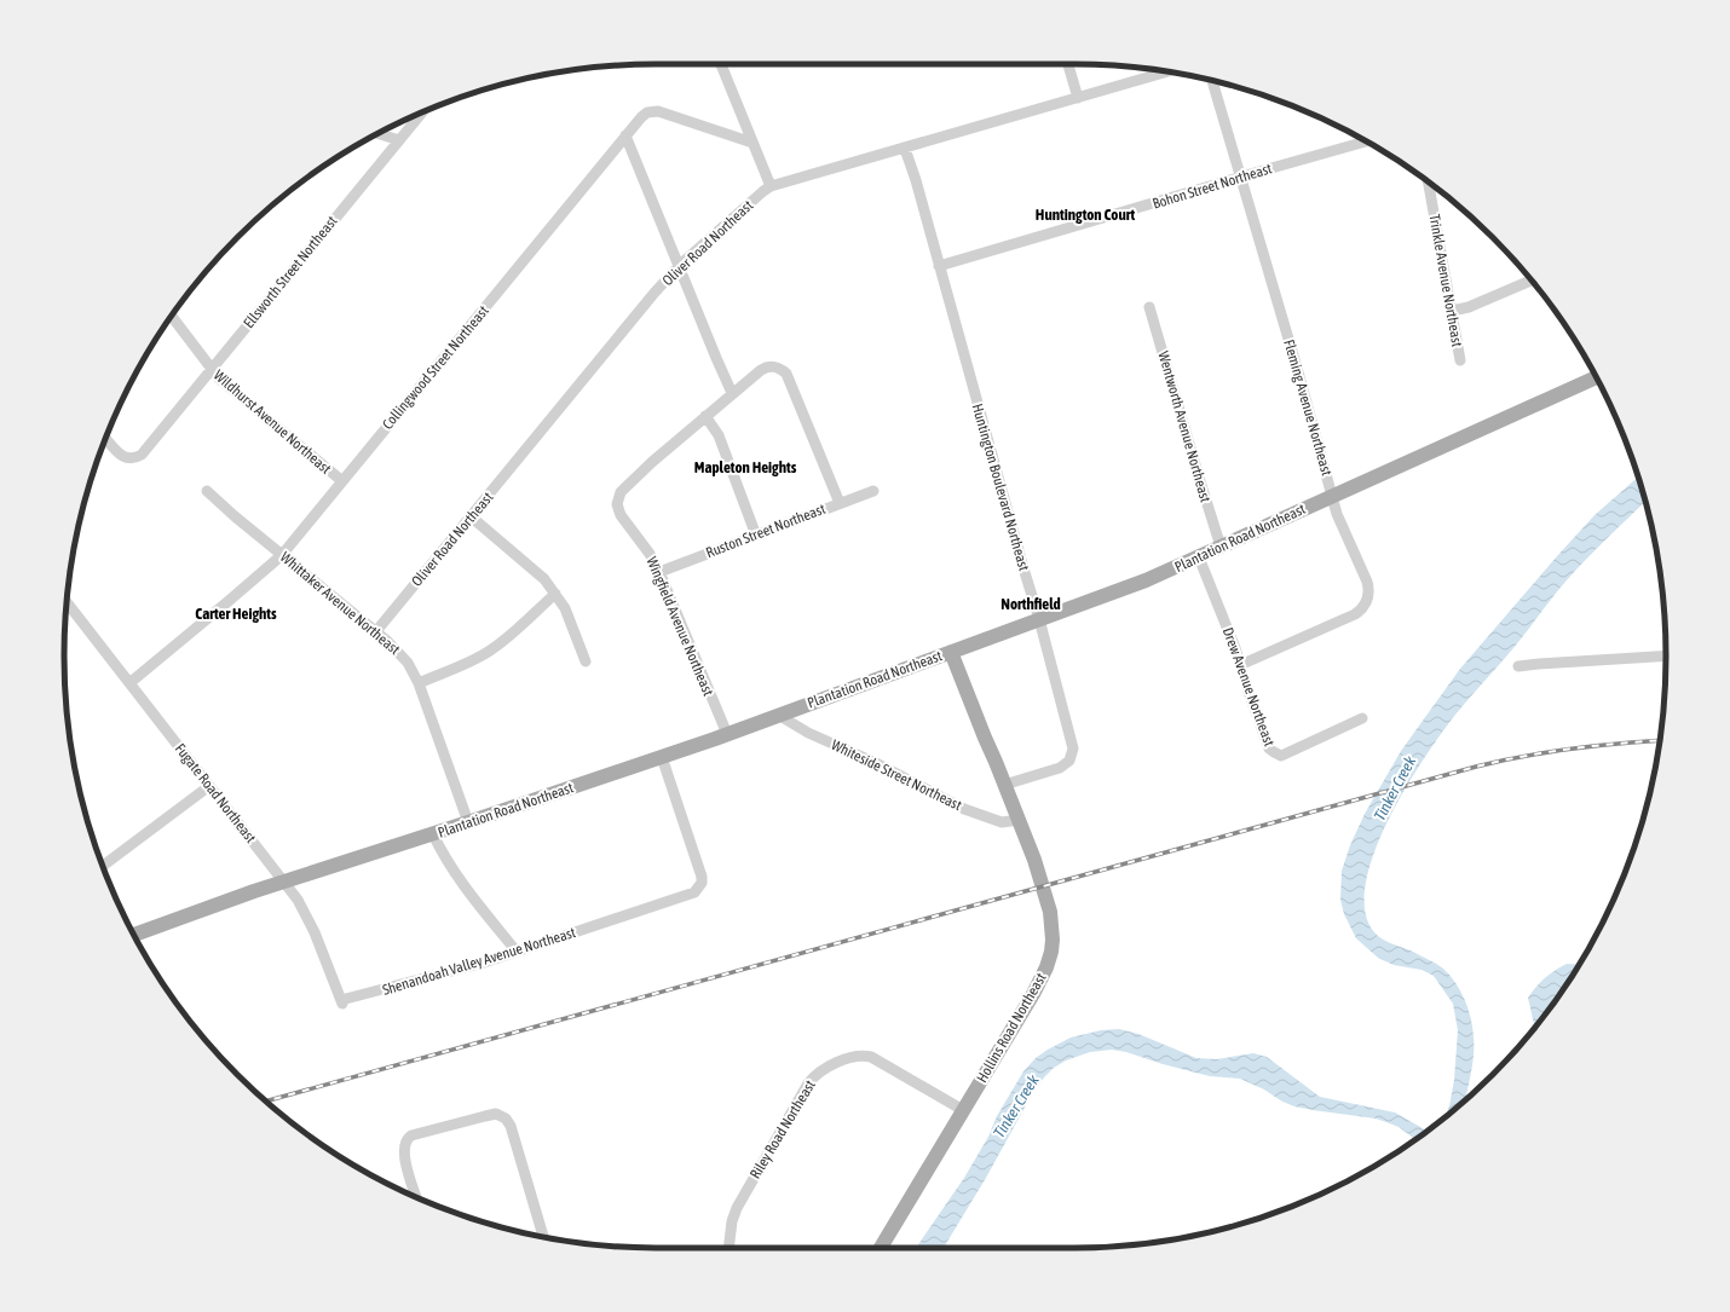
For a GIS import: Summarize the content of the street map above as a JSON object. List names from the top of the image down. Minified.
{"streets":{"main road":["Plantation Road Northeast","Hollins Road Northeast"],"street":["Bohon Street Northeast","Oliver Road Northeast","Ellsworth Street Northeast","Trinkle Avenue Northeast","Collingwood Street Northeast","Fleming Avenue Northeast","Wildhurst Avenue Northeast","Wentworth Avenue Northeast","Huntington Boulevard Northeast","Ruston Street Northeast","Whittaker Avenue Northeast","Wingfield Avenue Northeast","Drew Avenue Northeast","Whiteside Street Northeast","Fugate Road Northeast","Shenandoah Valley Avenue Northeast","Riley Road Northeast"]},"crossings":[["Bohon Street Northeast","Fleming Avenue Northeast"],["Bohon Street Northeast","Huntington Boulevard Northeast"],["Oliver Road Northeast","Huntington Boulevard Northeast"],["Oliver Road Northeast","Whittaker Avenue Northeast"],["Ellsworth Street Northeast","Wildhurst Avenue Northeast"],["Collingwood Street Northeast","Wildhurst Avenue Northeast"],["Collingwood Street Northeast","Whittaker Avenue Northeast"],["Collingwood Street Northeast","Fugate Road Northeast"],["Fleming Avenue Northeast","Plantation Road Northeast"],["Fleming Avenue Northeast","Drew Avenue Northeast"],["Wentworth Avenue Northeast","Plantation Road Northeast"],["Huntington Boulevard Northeast","Plantation Road Northeast"],["Huntington Boulevard Northeast","Hollins Road Northeast"],["Ruston Street Northeast","Wingfield Avenue Northeast"],["Plantation Road Northeast","Whittaker Avenue Northeast"],["Plantation Road Northeast","Wingfield Avenue Northeast"],["Plantation Road Northeast","Drew Avenue Northeast"],["Plantation Road Northeast","Whiteside Street Northeast"],["Plantation Road Northeast","Fugate Road Northeast"],["Plantation Road Northeast","Shenandoah Valley Avenue Northeast"],["Plantation Road Northeast","Hollins Road Northeast"],["Whiteside Street Northeast","Hollins Road Northeast"],["Fugate Road Northeast","Shenandoah Valley Avenue Northeast"],["Hollins Road Northeast","Riley Road Northeast"]],"districts":["Huntington Court","Mapleton Heights","Northfield","Carter Heights"],"water":["Tinker Creek"]}
